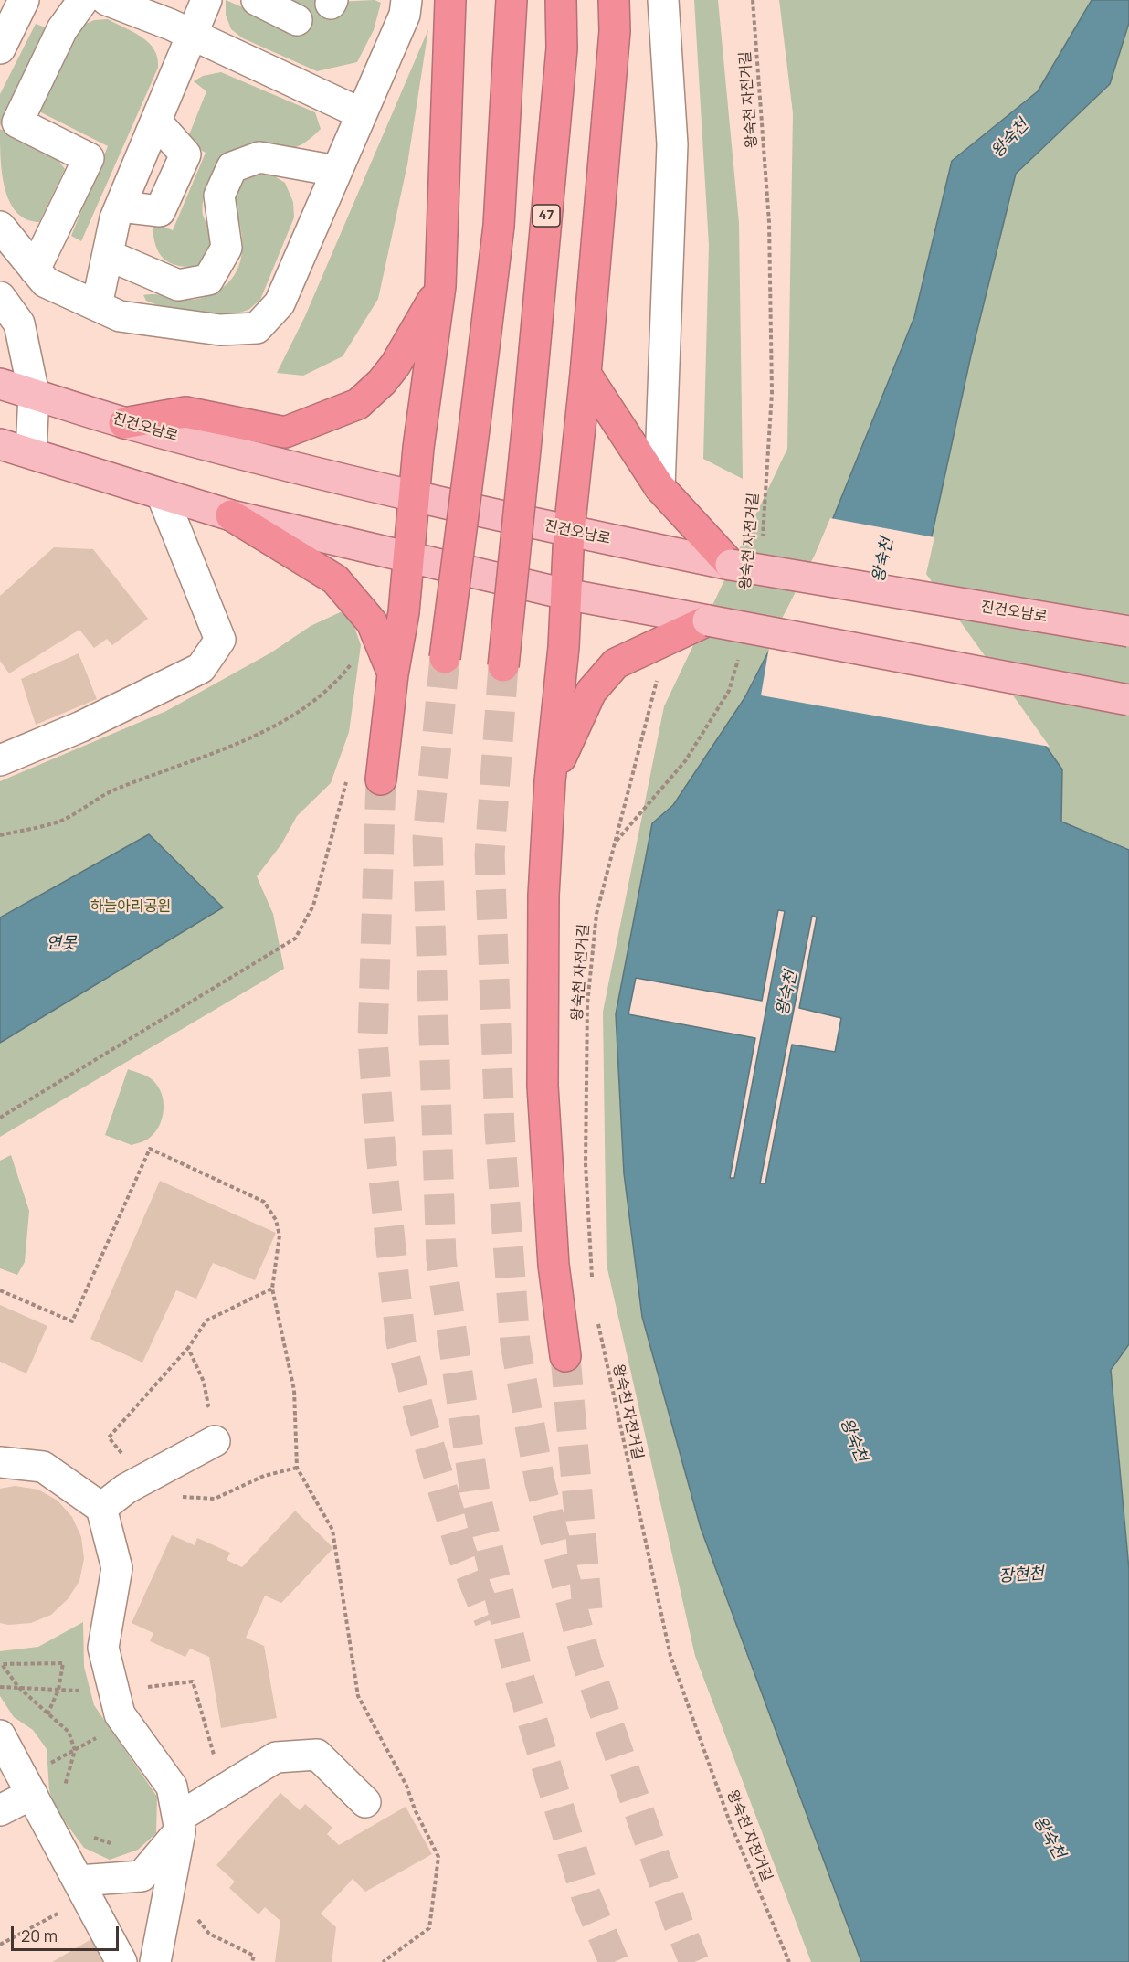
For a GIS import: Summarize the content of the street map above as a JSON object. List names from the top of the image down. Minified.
{"streets":{"highway":["47"],"main road":["진건오남로"],"path":["왕숙천 자전거길"]},"water":["왕숙천","연못","장현천"],"parks":["하늘아리공원"],"scale_bar":"20 m"}
